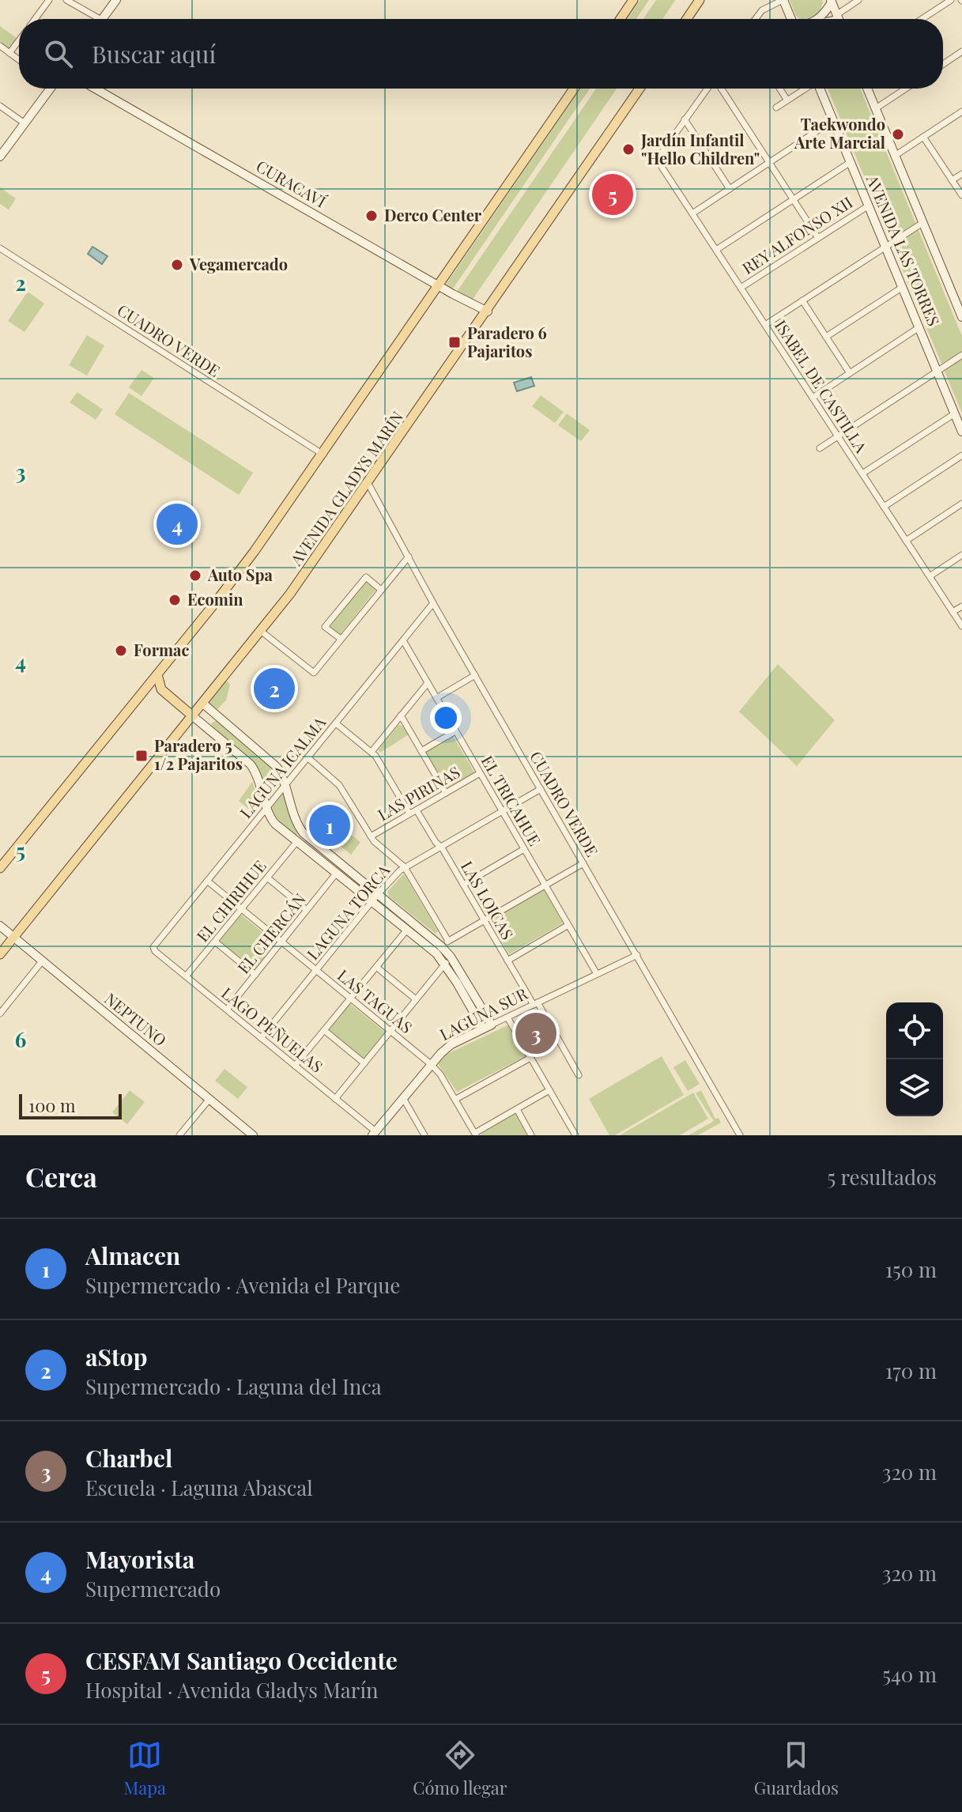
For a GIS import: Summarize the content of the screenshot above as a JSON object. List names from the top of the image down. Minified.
{"streets":{"main road":["AVENIDA GLADYS MARÍN"],"street":["CURACAVÍ","REY ALFONSO XII","AVENIDA LAS TORRES","CUADRO VERDE","ISABEL DE CASTILLA","LAGUNA ICALMA","LAS PIRINAS","EL TRICAHUE","LAS LOICAS","EL CHIRIHUE","LAGUNA TORCA","EL CHERCÁN","LAS TAGUAS","LAGUNA SUR","NEPTUNO","LAGO PEÑUELAS"]},"crossings":[["CURACAVÍ","AVENIDA GLADYS MARÍN"],["REY ALFONSO XII","AVENIDA LAS TORRES"],["REY ALFONSO XII","ISABEL DE CASTILLA"],["CUADRO VERDE","AVENIDA GLADYS MARÍN"],["CUADRO VERDE","LAGUNA ICALMA"],["CUADRO VERDE","LAGUNA TORCA"],["CUADRO VERDE","LAGUNA SUR"],["AVENIDA GLADYS MARÍN","NEPTUNO"],["LAGUNA ICALMA","EL TRICAHUE"],["LAGUNA ICALMA","LAS TAGUAS"],["LAGUNA ICALMA","LAGO PEÑUELAS"],["LAS PIRINAS","EL TRICAHUE"],["LAS PIRINAS","LAS LOICAS"],["EL TRICAHUE","LAGUNA TORCA"],["EL TRICAHUE","LAGUNA SUR"],["LAS LOICAS","LAGUNA TORCA"],["LAS LOICAS","LAGUNA SUR"],["EL CHIRIHUE","LAS TAGUAS"],["EL CHIRIHUE","LAGO PEÑUELAS"],["LAGUNA TORCA","LAS TAGUAS"],["LAGUNA TORCA","LAGO PEÑUELAS"],["EL CHERCÁN","LAS TAGUAS"],["EL CHERCÁN","LAGO PEÑUELAS"],["LAS TAGUAS","LAGUNA SUR"],["LAGUNA SUR","LAGO PEÑUELAS"]],"places":{"other":["Taekwondo Arte Marcial","Jardín Infantil \"Hello Children\"","Derco Center","Vegamercado","Auto Spa","Ecomin","Formac"],"transit":["Paradero 6 Pajaritos","Paradero 5 1/2 Pajaritos"]},"scale_bar":"100 m","page":{"search":"Buscar aquí","pins":["5","4","2","1","3"],"scale":"100 m","heading":["Cerca","5 resultados"],"list":[{"mark":"1","name":"Almacen","note":"Supermercado · Avenida el Parque","value":"150 m"},{"mark":"2","name":"aStop","note":"Supermercado · Laguna del Inca","value":"170 m"},{"mark":"3","name":"Charbel","note":"Escuela · Laguna Abascal","value":"320 m"},{"mark":"4","name":"Mayorista","note":"Supermercado","value":"320 m"},{"mark":"5","name":"CESFAM Santiago Occidente","note":"Hospital · Avenida Gladys Marín","value":"540 m"}],"nav":["Mapa","Cómo llegar","Guardados"]},"grid":{"rows":["2","3","4","5","6"]}}
